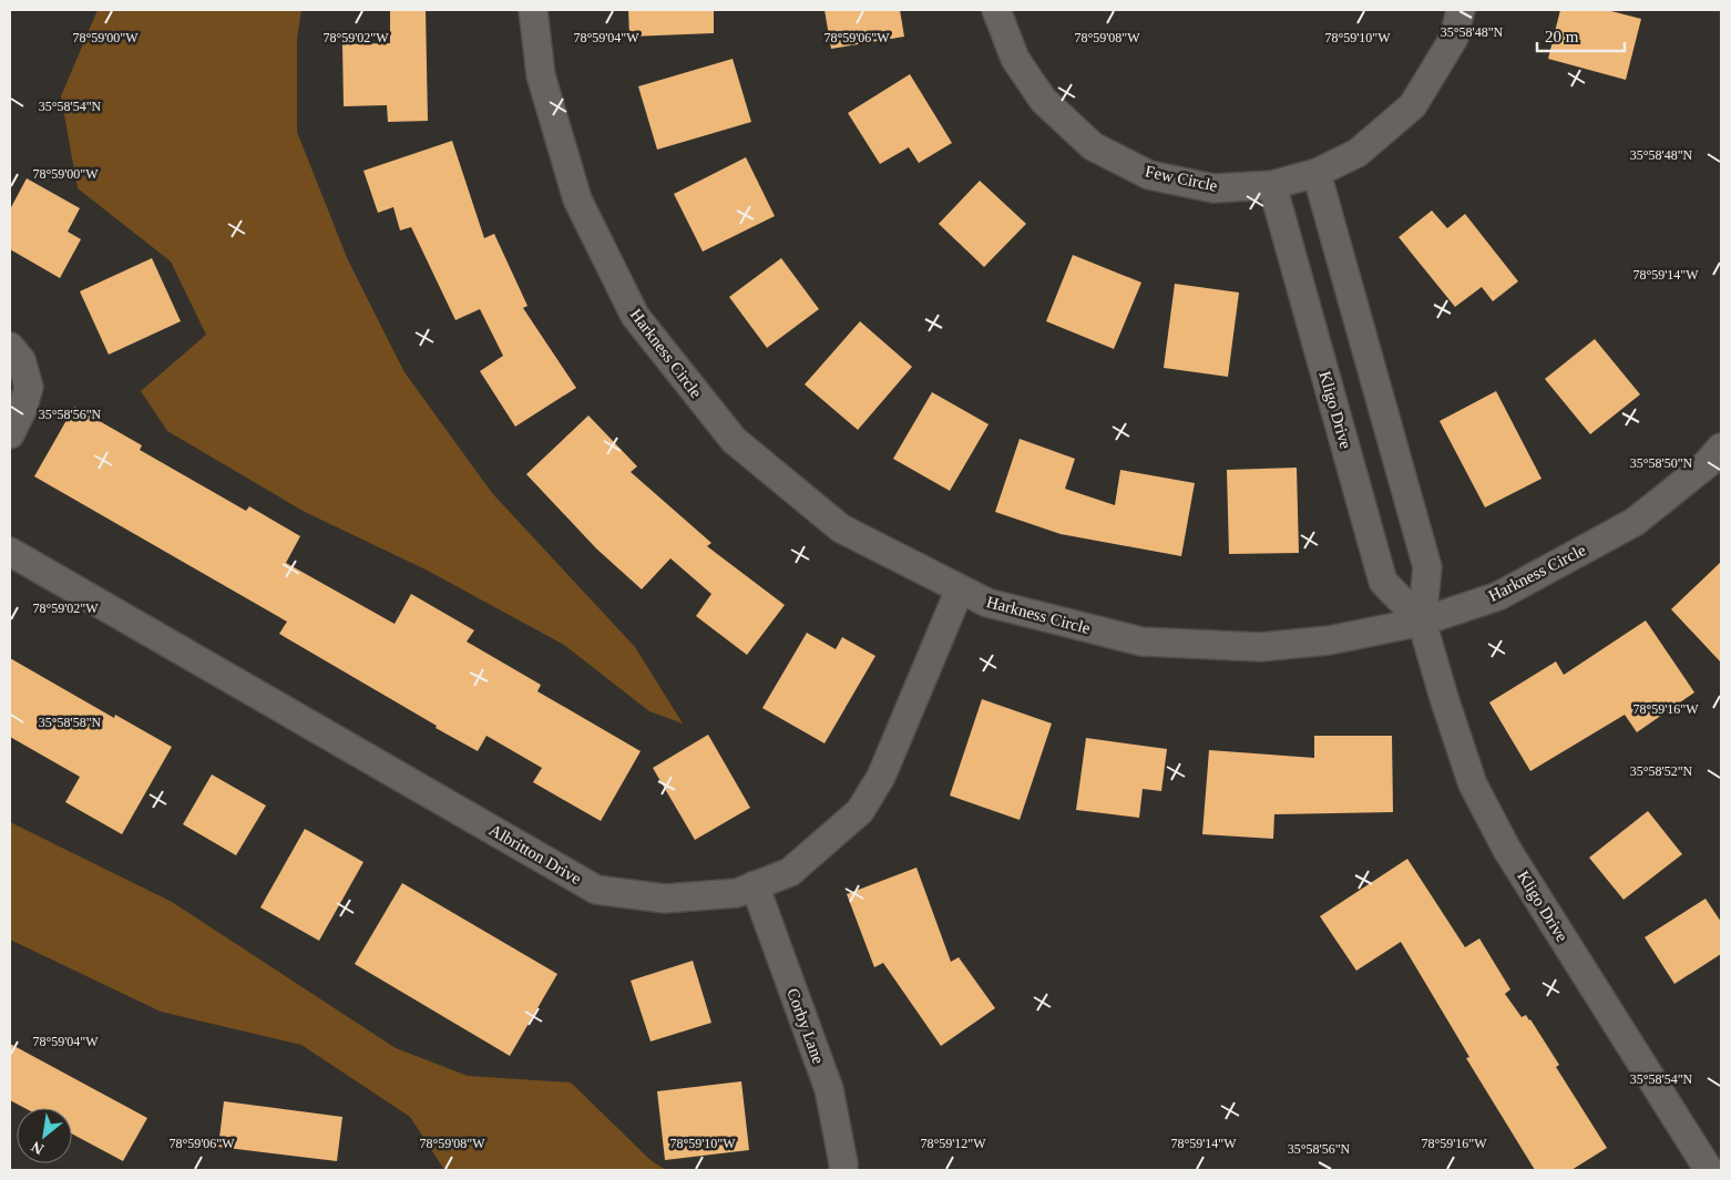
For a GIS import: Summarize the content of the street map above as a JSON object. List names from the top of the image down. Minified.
{"streets":{"street":["Few Circle","Harkness Circle","Kligo Drive","Albritton Drive","Corby Lane"]},"crossings":[["Few Circle","Kligo Drive"],["Harkness Circle","Kligo Drive"],["Harkness Circle","Albritton Drive"],["Albritton Drive","Corby Lane"]],"scale_bar":"20 m","north":"bottom left","coordinates":["35°58'48\"N","78°59'00\"W","78°59'02\"W","78°59'04\"W","78°59'06\"W","78°59'08\"W","78°59'10\"W","35°58'54\"N","78°59'14\"W","35°58'56\"N","35°58'50\"N","78°59'16\"W","35°58'58\"N","35°58'52\"N","78°59'12\"W"]}
